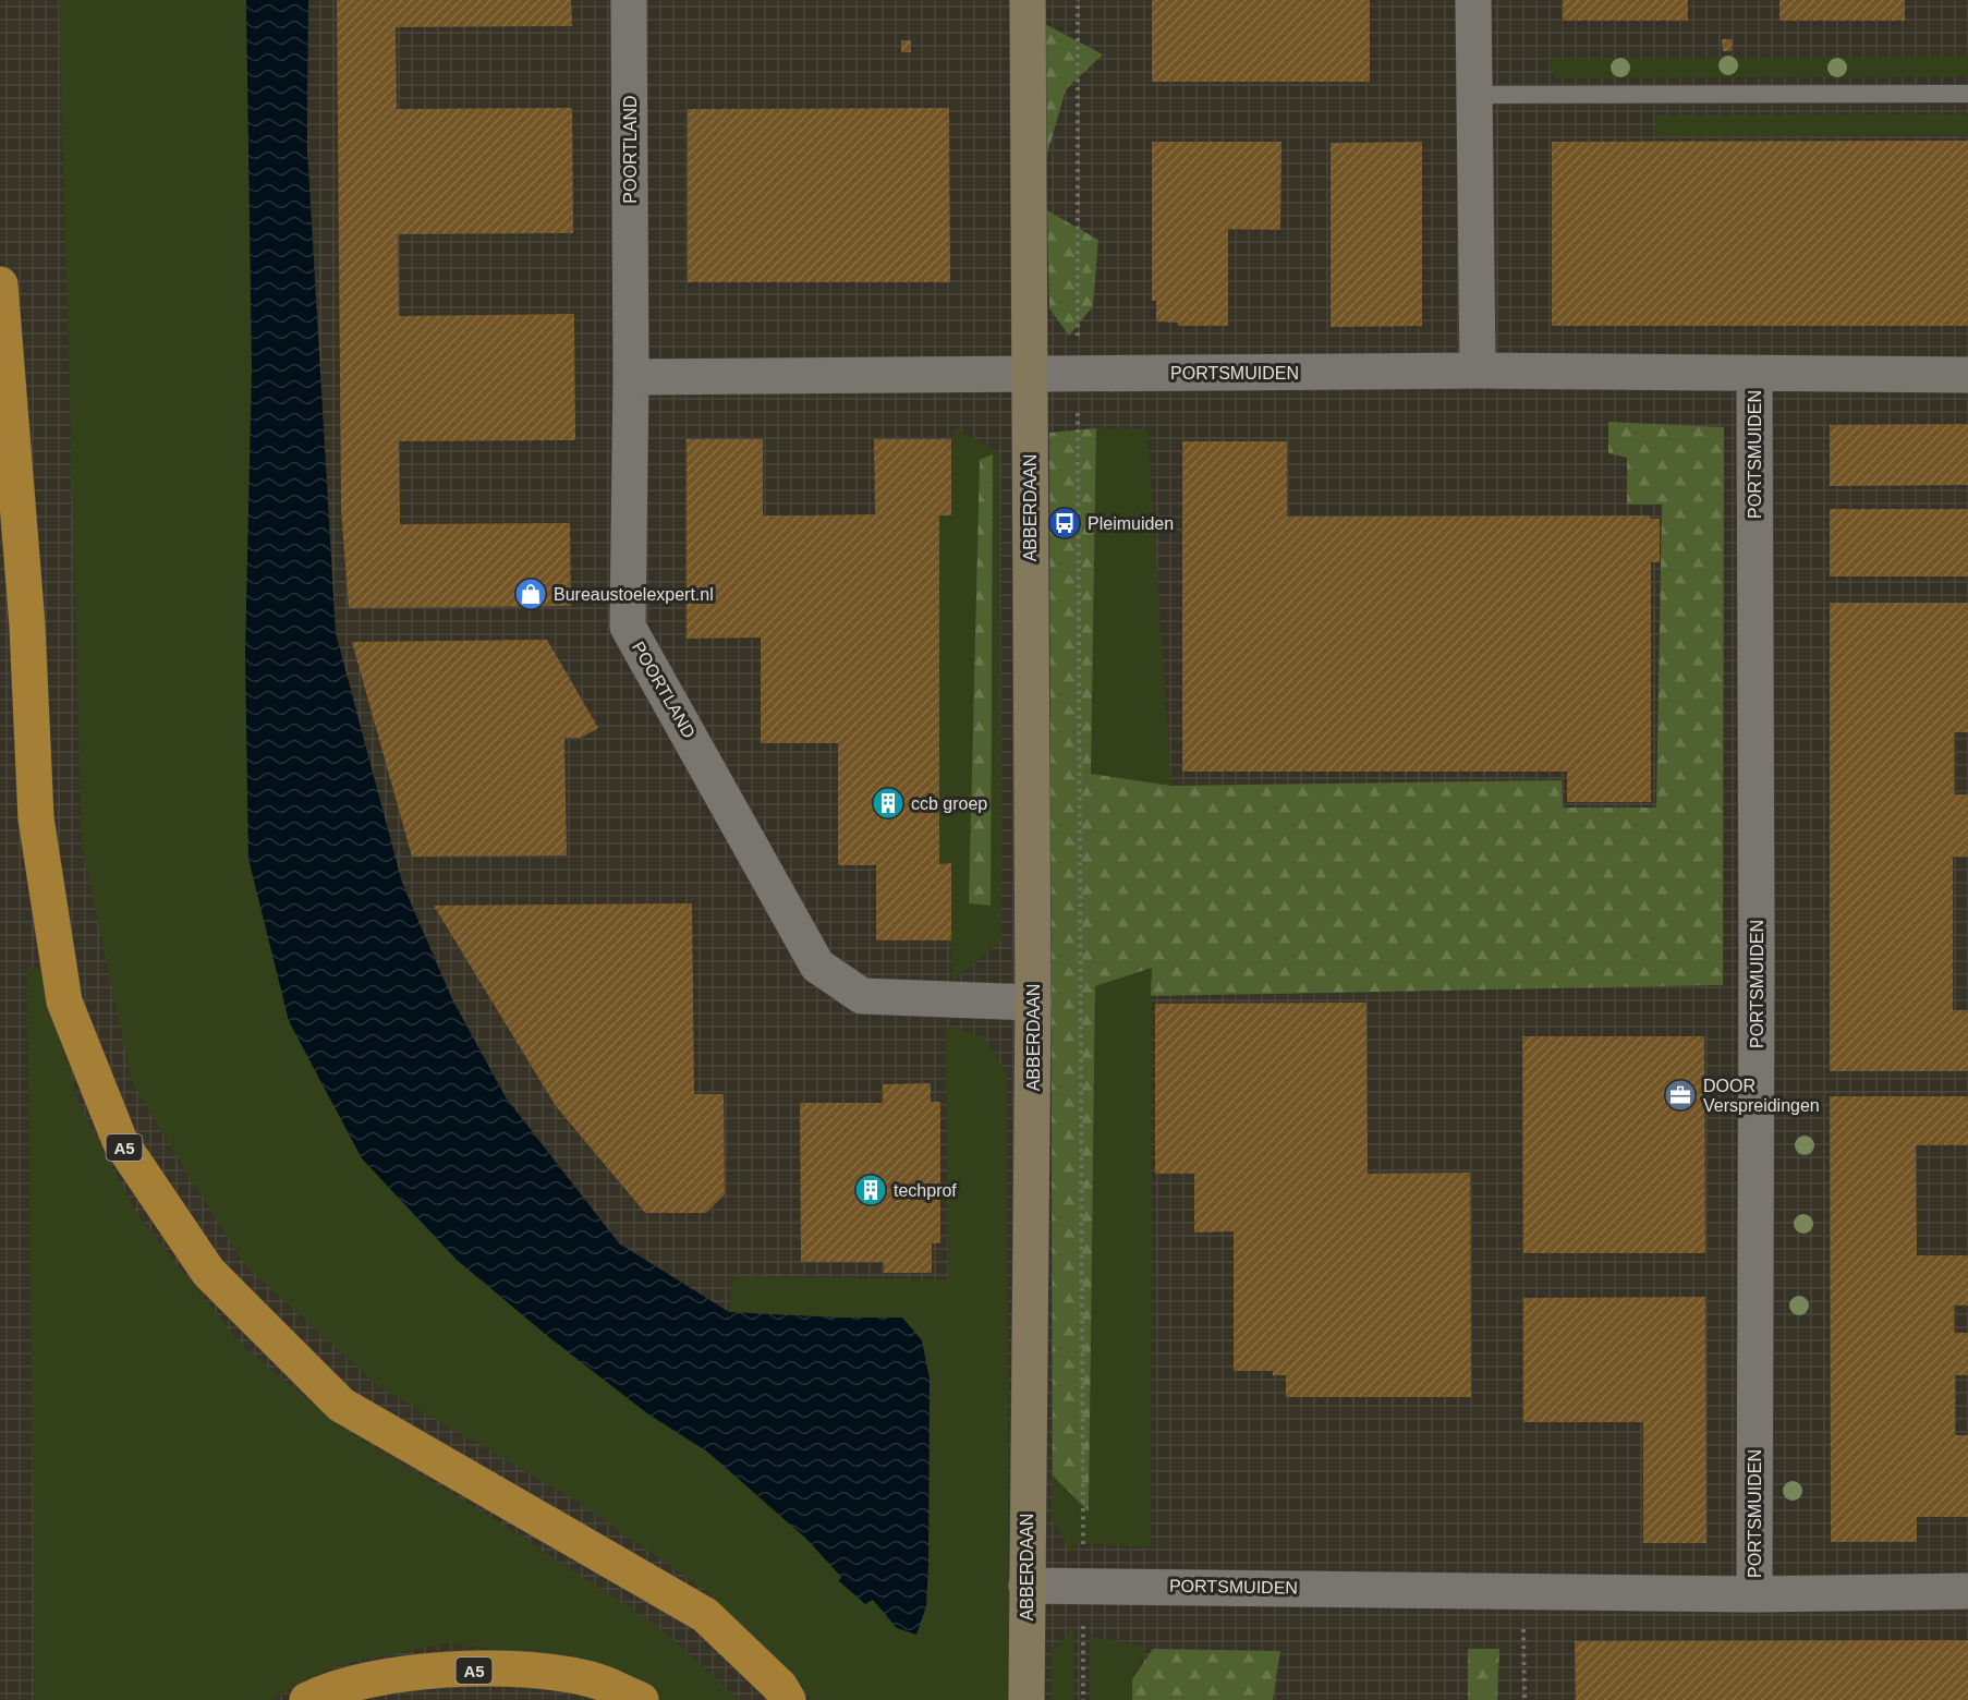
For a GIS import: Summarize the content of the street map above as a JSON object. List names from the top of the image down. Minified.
{"streets":{"highway":["A5"],"main road":["ABBERDAAN"],"street":["POORTLAND","PORTSMUIDEN"]},"crossings":[["POORTLAND","ABBERDAAN"],["PORTSMUIDEN","ABBERDAAN"]],"places":{"bus stop":["Pleimuiden"],"shop":["Bureaustoelexpert.nl"],"building":["ccb groep","techprof"],"office":["DOOR Verspreidingen"]}}
